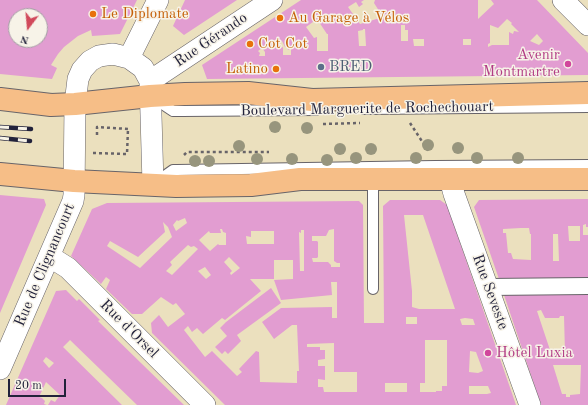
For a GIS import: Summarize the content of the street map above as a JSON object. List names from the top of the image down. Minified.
{"streets":{"main road":["Boulevard Marguerite de Rochechouart"],"street":["Rue Gérando","Rue de Clignancourt","Rue Seveste","Rue d'Orsel"]},"crossings":[["Rue Gérando","Boulevard Marguerite de Rochechouart"],["Boulevard Marguerite de Rochechouart","Rue de Clignancourt"],["Rue de Clignancourt","Rue d'Orsel"]],"places":["Le Diplomate","Au Garage à Vélos","Cot Cot","Avenir Montmartre","BRED","Latino","Hôtel Luxia"],"scale_bar":"20 m","north":"bottom"}
